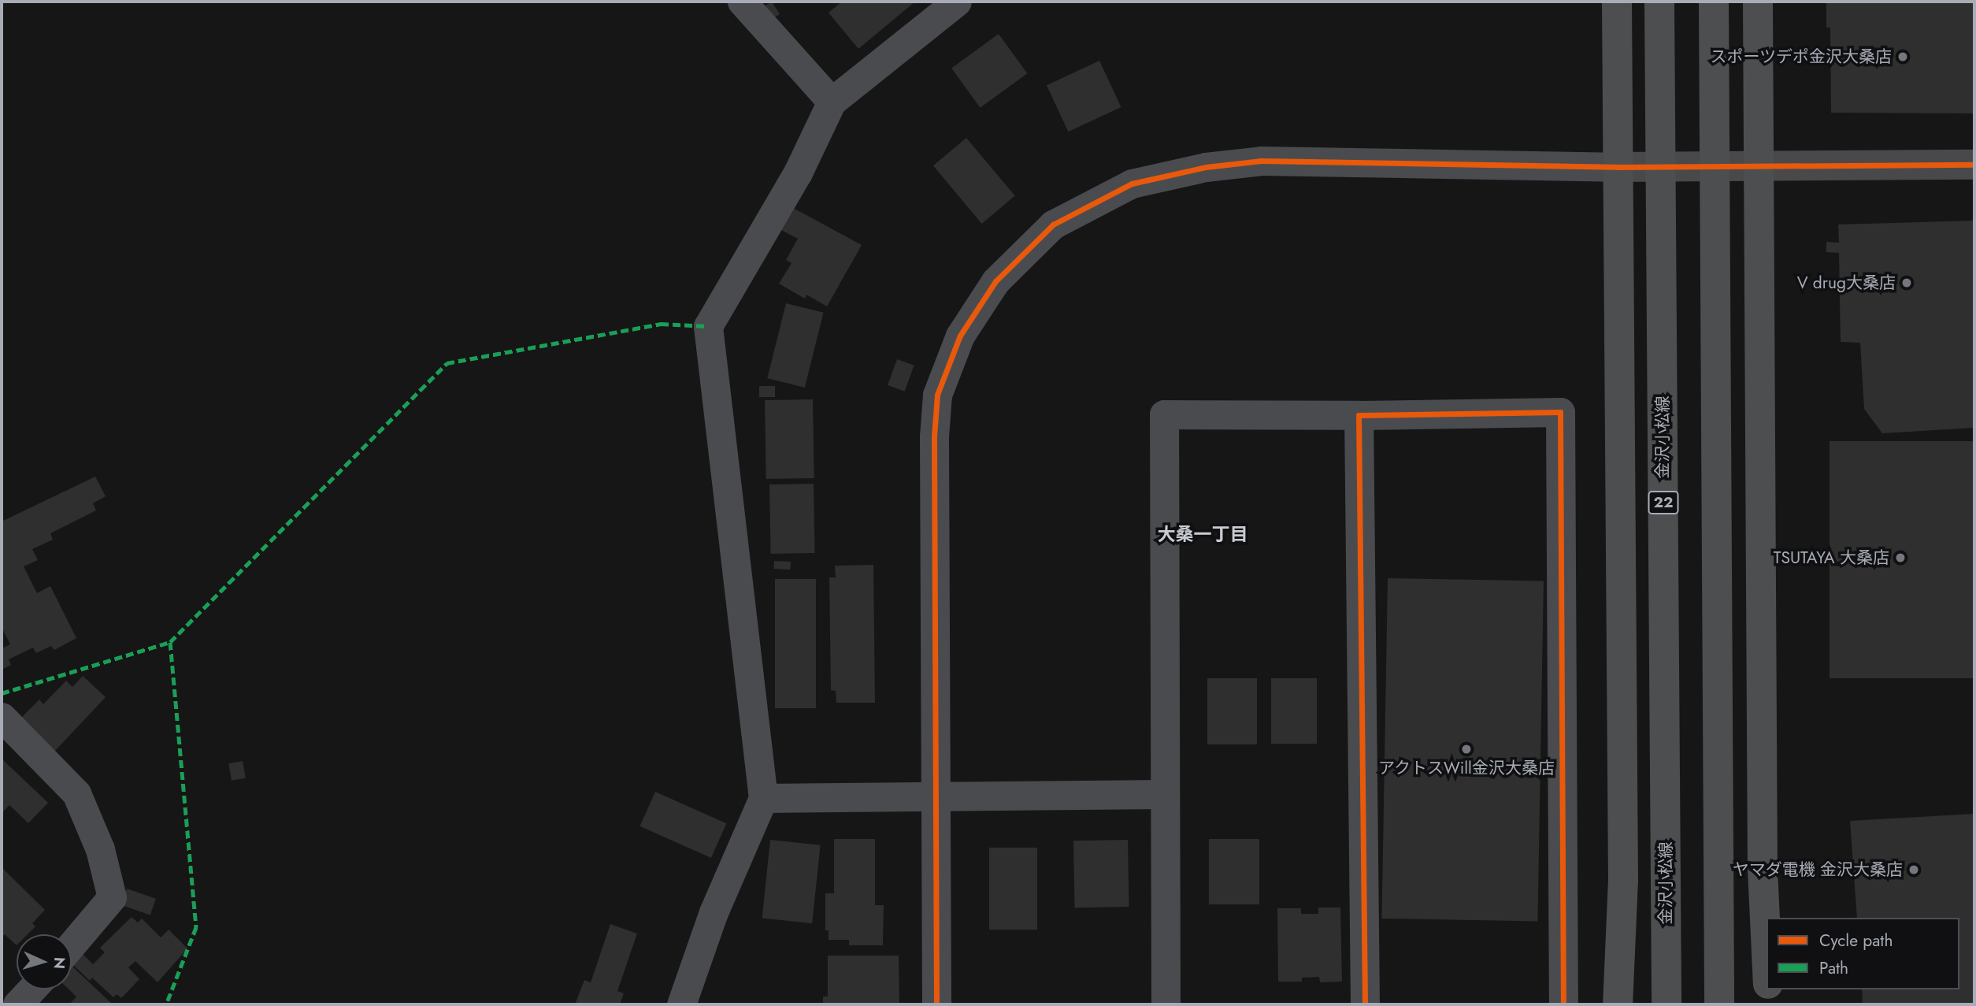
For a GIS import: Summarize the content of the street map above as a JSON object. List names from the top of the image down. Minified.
{"streets":{"main road":["金沢小松線","22"]},"districts":["大桑一丁目"],"places":["スポーツデポ金沢大桑店","V drug大桑店","TSUTAYA 大桑店","アクトスWill金沢大桑店","ヤマダ電機 金沢大桑店"],"legend":["Cycle path","Path"],"north":"right"}
